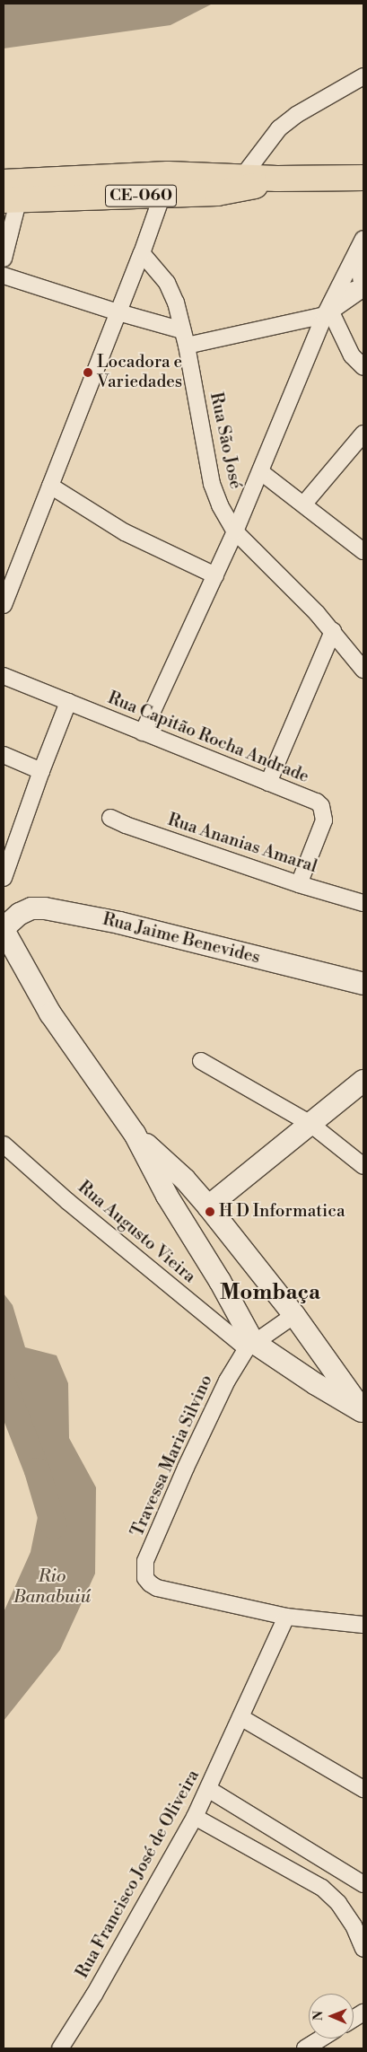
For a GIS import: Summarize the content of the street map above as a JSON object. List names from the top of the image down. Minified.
{"streets":{"main road":["CE-060","Rua Jaime Benevides"],"street":["Rua São José","Rua Capitão Rocha Andrade","Rua Ananias Amaral","Rua Augusto Vieira","Travessa Maria Silvino","Rua Francisco José de Oliveira"]},"crossings":[["Rua Capitão Rocha Andrade","Rua Ananias Amaral"],["Rua Augusto Vieira","Travessa Maria Silvino"],["Travessa Maria Silvino","Rua Francisco José de Oliveira"]],"districts":["Mombaça"],"water":["Rio Banabuiú"],"places":["Locadora e Variedades","H D Informatica"],"north":"left"}
